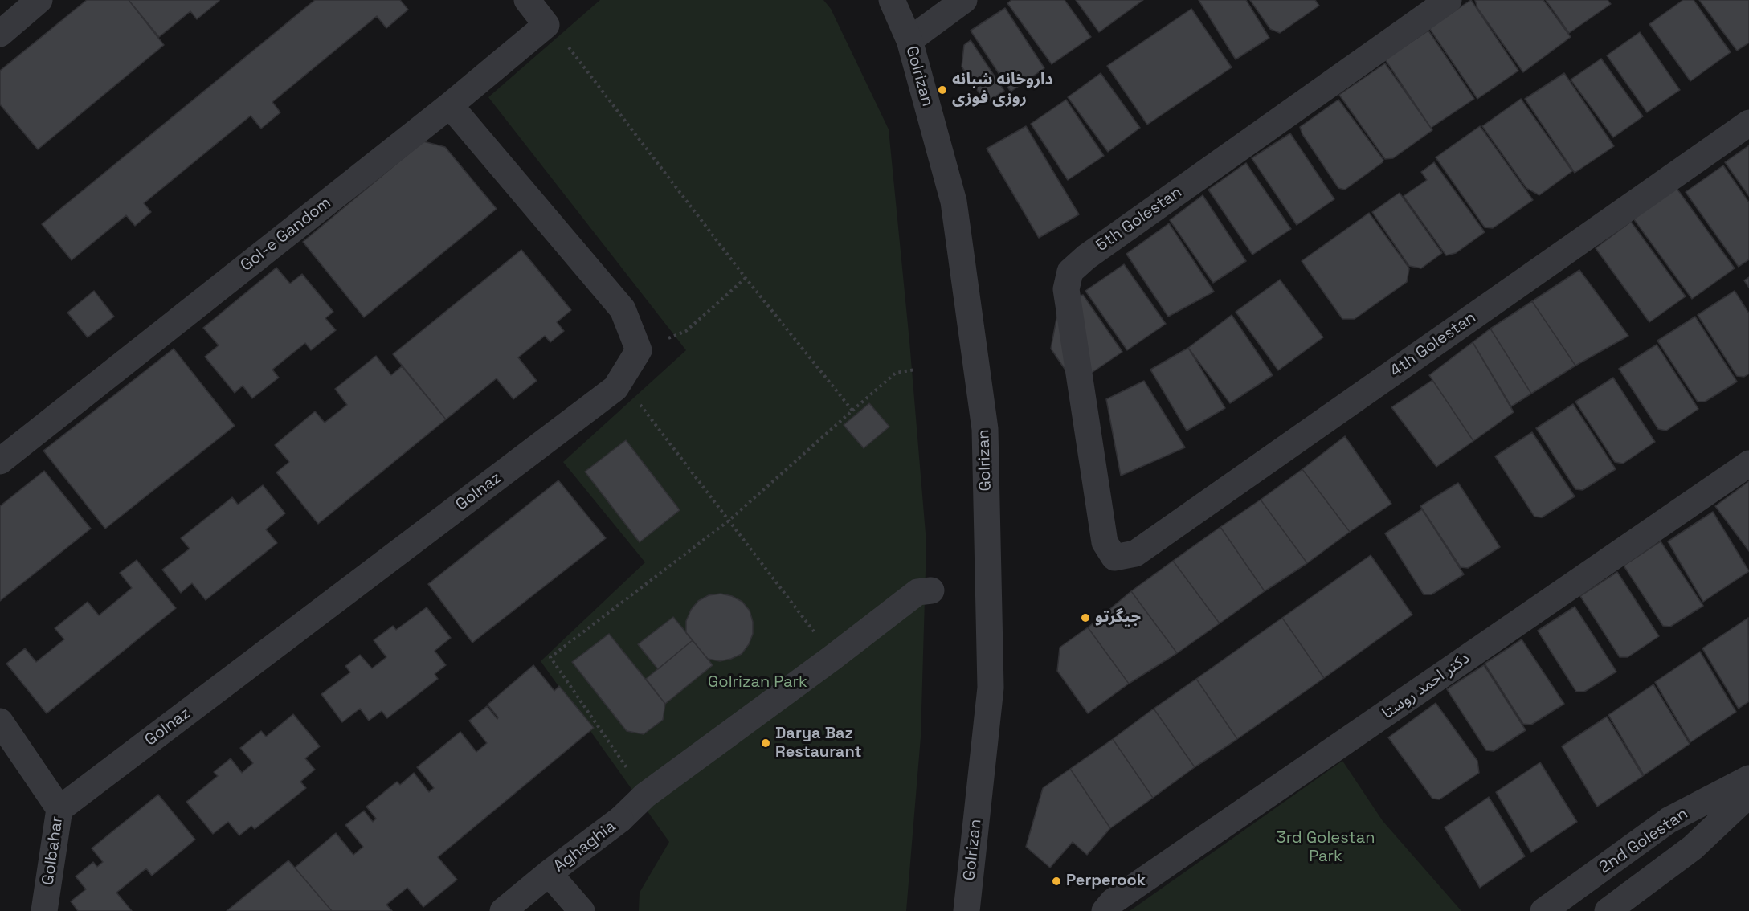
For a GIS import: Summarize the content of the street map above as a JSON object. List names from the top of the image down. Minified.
{"streets":{"street":["Golrizan","5th Golestan","Gol-e Gandom","4th Golestan","Golnaz","دکتر احمد روستا","2nd Golestan","Aghaghia","Golbahar"]},"crossings":[["5th Golestan","4th Golestan"],["Golnaz","Golbahar"]],"parks":["Golrizan Park","3rd Golestan Park"],"places":["داروخانه شبانه روزی فوزی","جیگرتو","Darya Baz Restaurant","Perperook"]}
